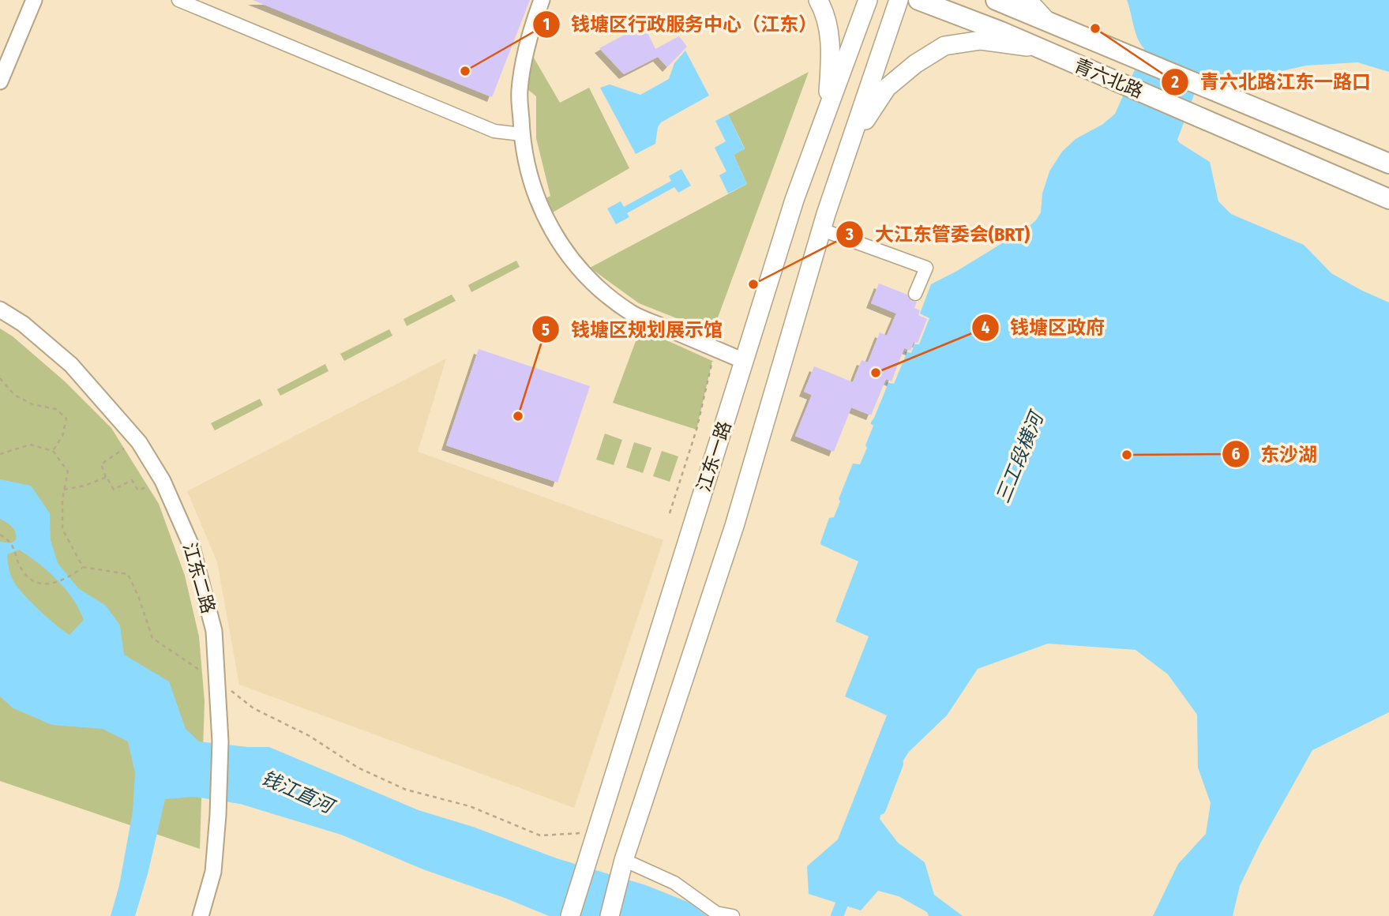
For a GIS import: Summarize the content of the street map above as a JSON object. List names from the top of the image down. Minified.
{"streets":{"main road":["青六北路","江东一路"],"street":["江东二路"]},"water":["三工段横河","钱江直河"],"places":["青六北路江东一路口","钱塘区行政服务中心（江东）","大江东管委会(BRT)","钱塘区政府","钱塘区规划展示馆","东沙湖"]}
